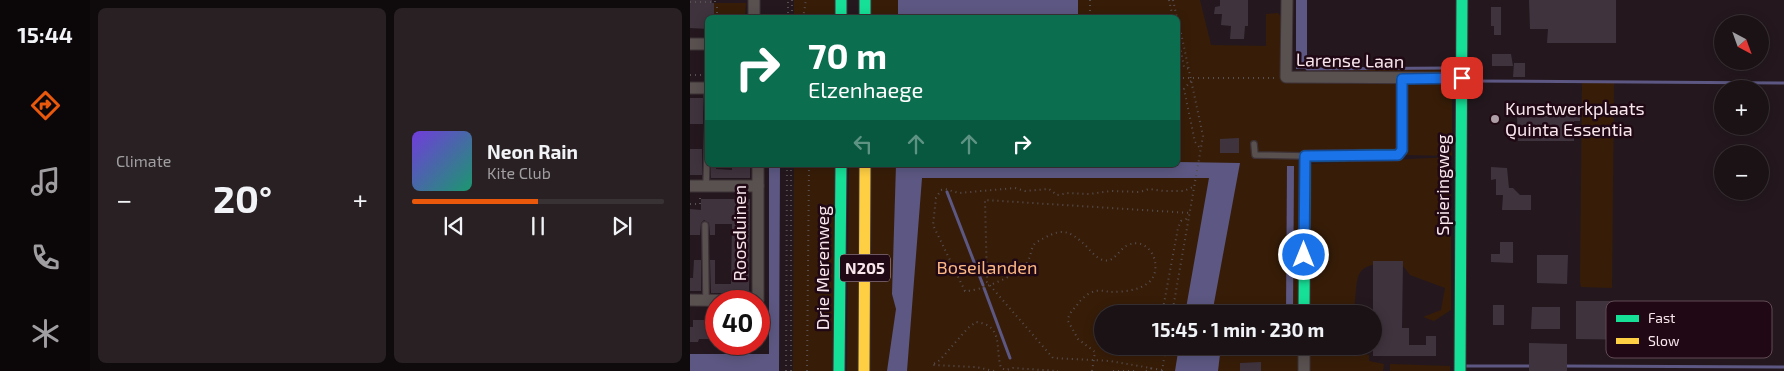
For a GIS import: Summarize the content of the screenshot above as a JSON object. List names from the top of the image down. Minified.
{"streets":{"main road":["Spieringweg","Drie Merenweg","N205"],"street":["Larense Laan","Roosduinen"]},"crossings":[["Larense Laan","Spieringweg"]],"parks":["Boseilanden"],"places":["Kunstwerkplaats Quinta Essentia"],"legend":["Fast","Slow"],"north":"bottom right","page":{"tabs":"15:44","tile":"Climate","map_buttons":["+","−"],"turn":["70 m","Elzenhaege"],"song":["Neon Rain","Kite Club"],"heat":["−","20°","+"],"limit":"40","trip":"15:45 · 1 min · 230 m"}}
